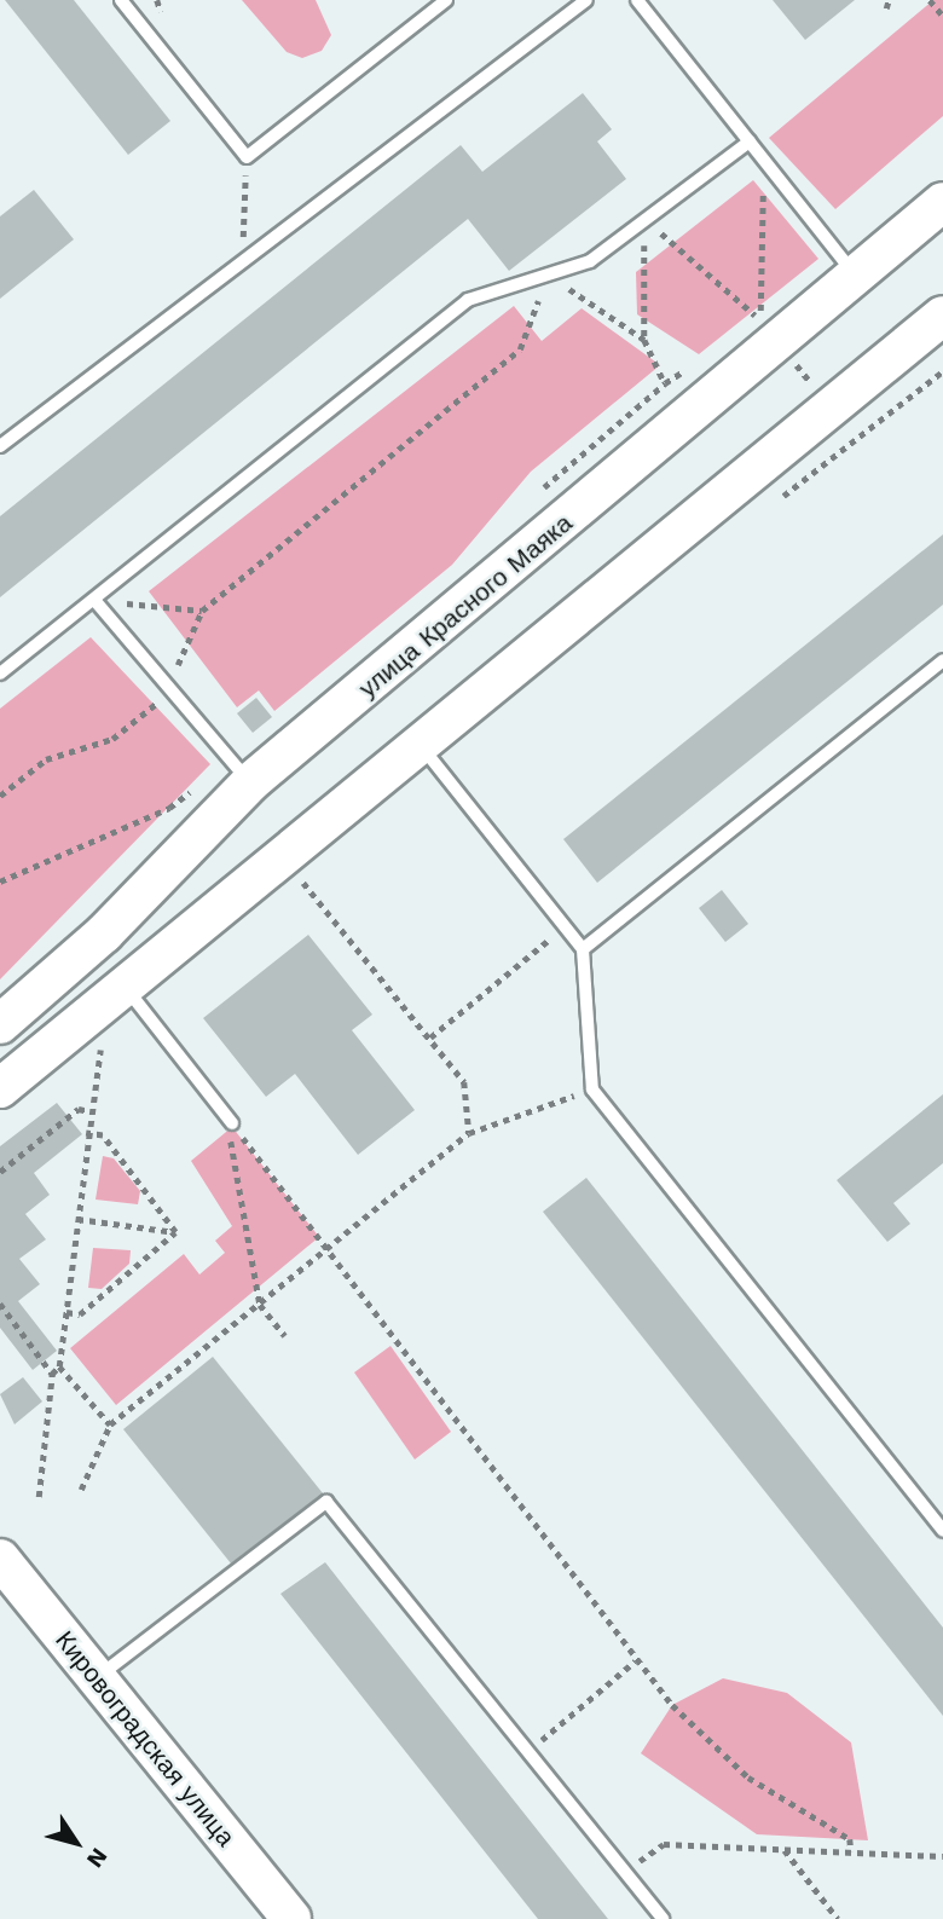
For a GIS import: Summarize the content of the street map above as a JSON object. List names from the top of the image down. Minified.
{"streets":{"street":["улица Красного Маяка","Кировоградская улица"]},"north":"bottom right"}
